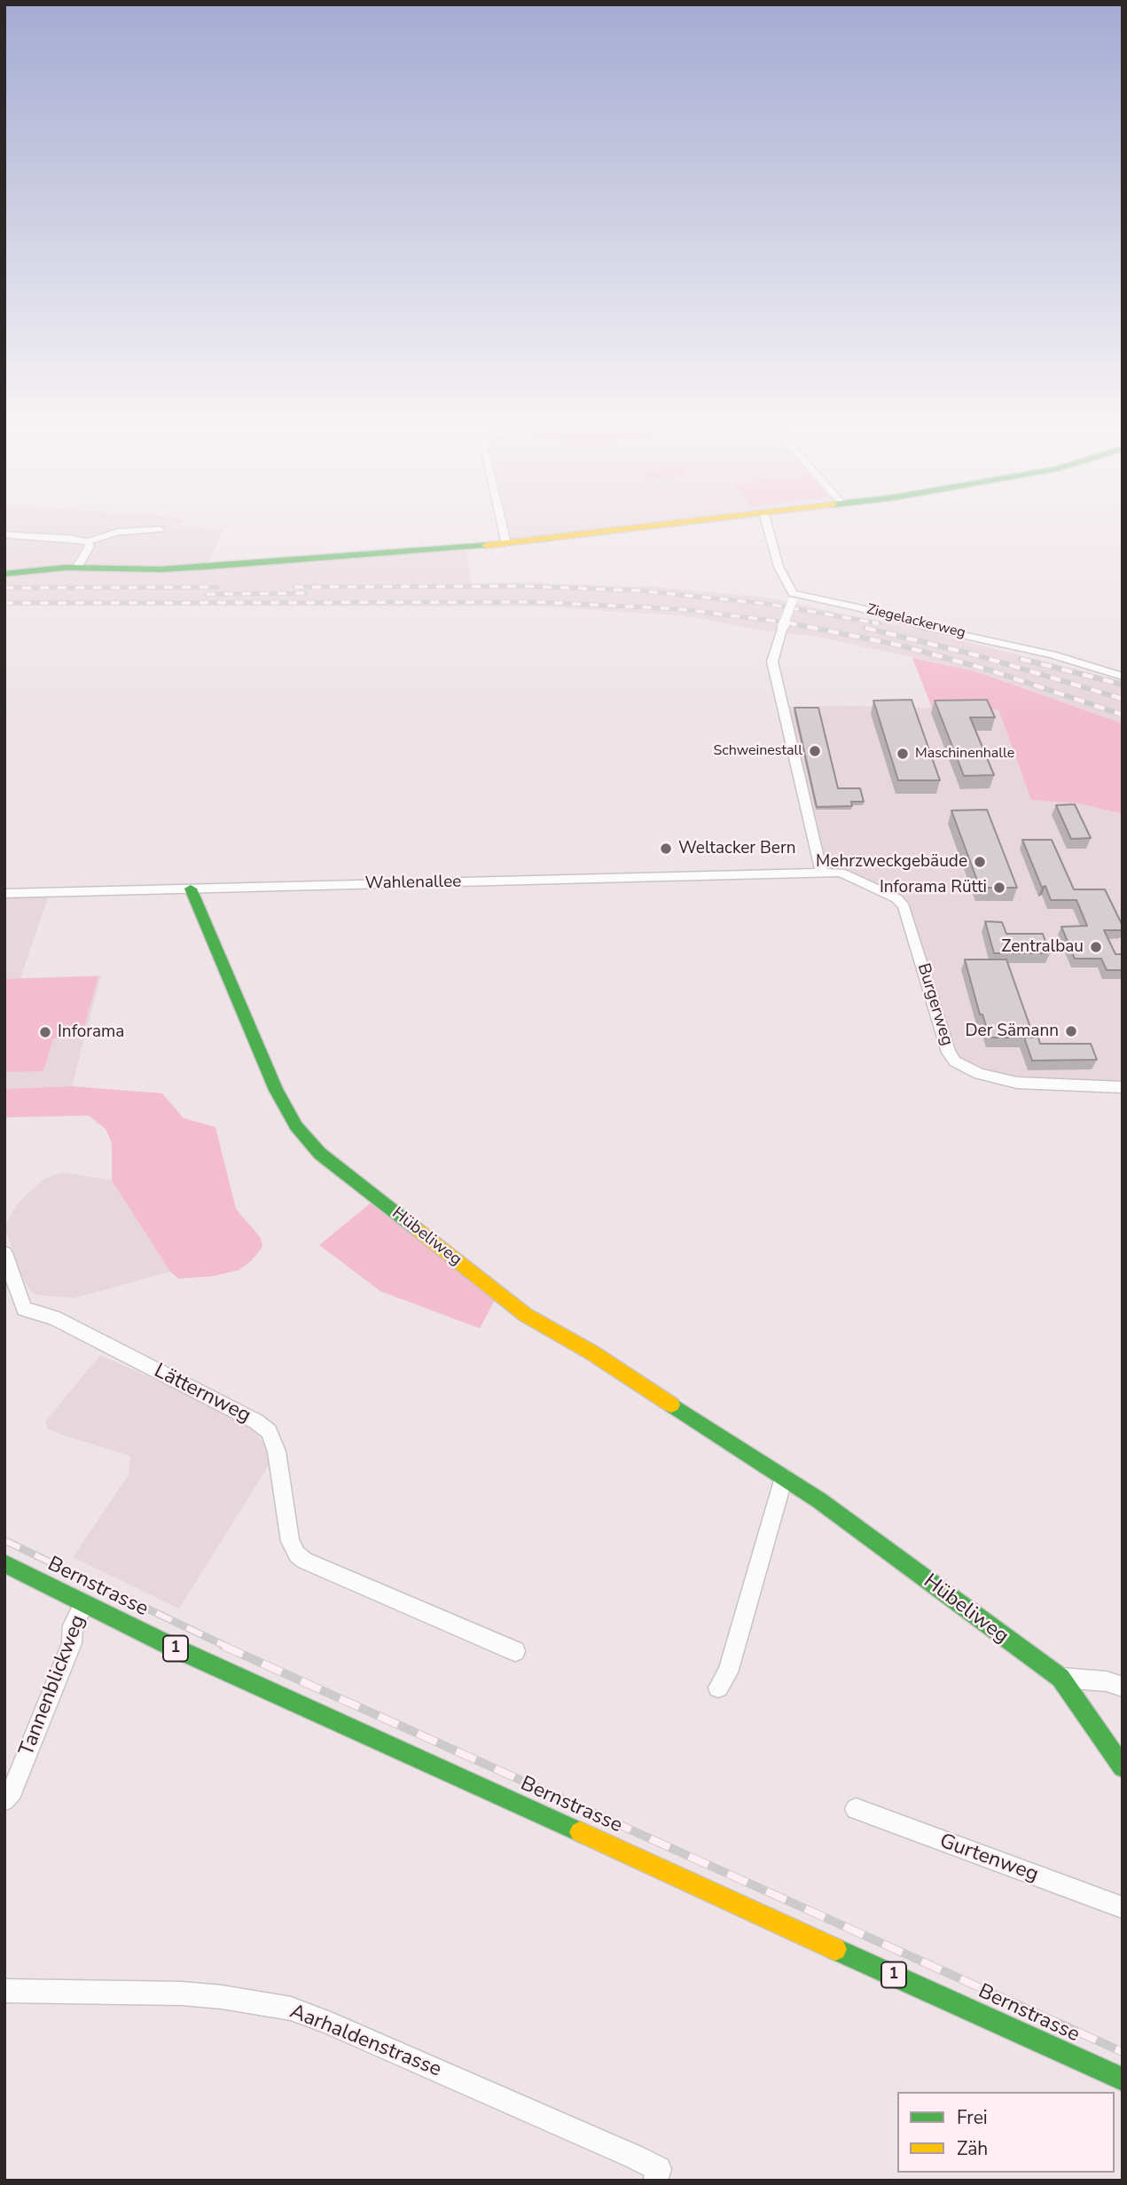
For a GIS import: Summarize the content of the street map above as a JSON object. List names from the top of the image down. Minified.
{"streets":{"street":["Ziegelackerweg","Wahlenallee","Burgerweg","Hübeliweg","Lätternweg","Bernstrasse","1","Tannenblickweg","Gurtenweg","Aarhaldenstrasse"]},"crossings":[["Wahlenallee","Burgerweg"],["Wahlenallee","Hübeliweg"],["Bernstrasse","Tannenblickweg"]],"places":["Schweinestall","Maschinenhalle","Weltacker Bern","Mehrzweckgebäude","Inforama Rütti","Zentralbau","Der Sämann","Inforama"],"legend":["Frei","Zäh"]}
